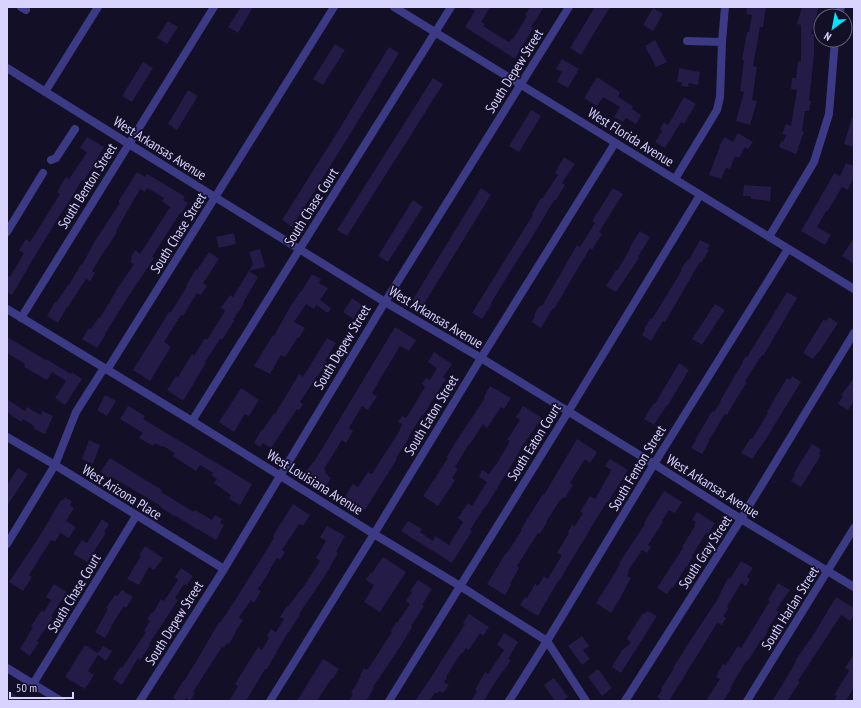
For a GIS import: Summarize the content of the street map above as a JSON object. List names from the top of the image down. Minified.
{"streets":{"street":["South Depew Street","West Florida Avenue","West Arkansas Avenue","South Benton Street","South Chase Court","South Chase Street","South Eaton Street","South Eaton Court","South Fenton Street","West Louisiana Avenue","West Arizona Place","South Gray Street","South Harlan Street"]},"crossings":[["South Depew Street","West Florida Avenue"],["South Depew Street","West Arkansas Avenue"],["South Depew Street","West Louisiana Avenue"],["South Depew Street","West Arizona Place"],["West Florida Avenue","South Chase Court"],["West Florida Avenue","South Eaton Street"],["West Florida Avenue","South Eaton Court"],["West Florida Avenue","South Fenton Street"],["West Arkansas Avenue","South Benton Street"],["West Arkansas Avenue","South Chase Court"],["West Arkansas Avenue","South Chase Street"],["West Arkansas Avenue","South Eaton Street"],["West Arkansas Avenue","South Eaton Court"],["West Arkansas Avenue","South Fenton Street"],["West Arkansas Avenue","South Gray Street"],["West Arkansas Avenue","South Harlan Street"],["South Benton Street","West Louisiana Avenue"],["South Chase Court","West Louisiana Avenue"],["South Chase Court","West Arizona Place"],["South Chase Street","West Louisiana Avenue"],["South Chase Street","West Arizona Place"],["South Eaton Street","West Louisiana Avenue"],["South Eaton Court","West Louisiana Avenue"],["South Fenton Street","West Louisiana Avenue"]],"scale_bar":"50 m","north":"bottom left"}
